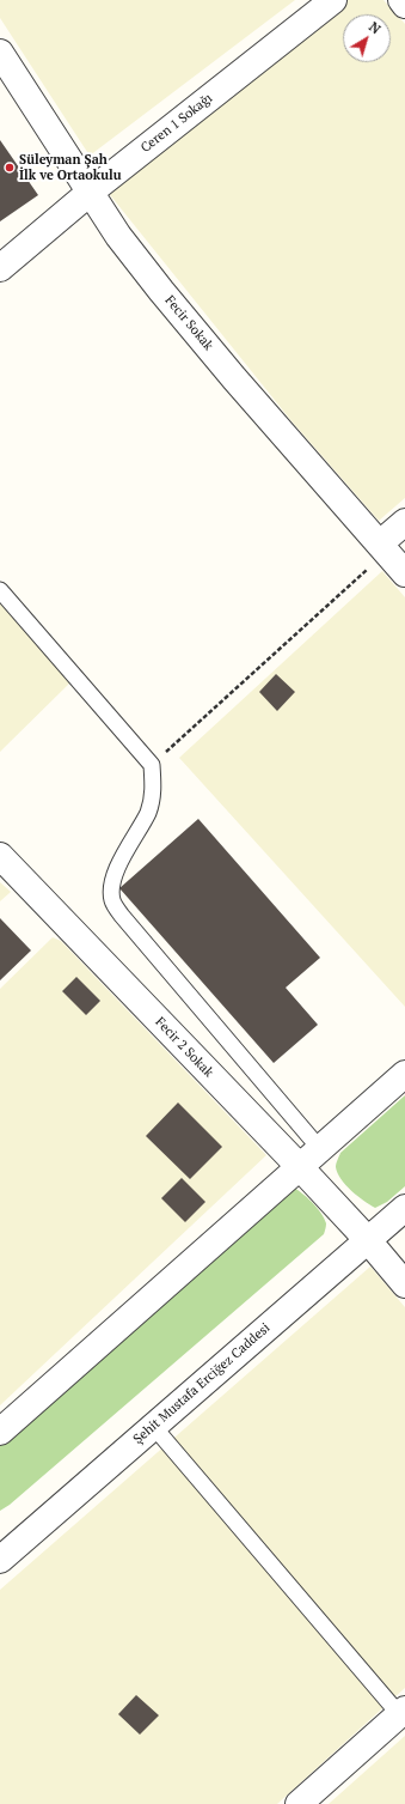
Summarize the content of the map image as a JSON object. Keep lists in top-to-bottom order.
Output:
{
  "streets": {
    "street": [
      "Ceren 1 Sokağı",
      "Fecir Sokak",
      "Fecir 2 Sokak",
      "Şehit Mustafa Erciğez Caddesi"
    ]
  },
  "crossings": [
    ["Ceren 1 Sokağı", "Fecir Sokak"],
    ["Fecir 2 Sokak", "Şehit Mustafa Erciğez Caddesi"]
  ],
  "places": ["Süleyman Şah İlk ve Ortaokulu"],
  "north": "top right"
}
